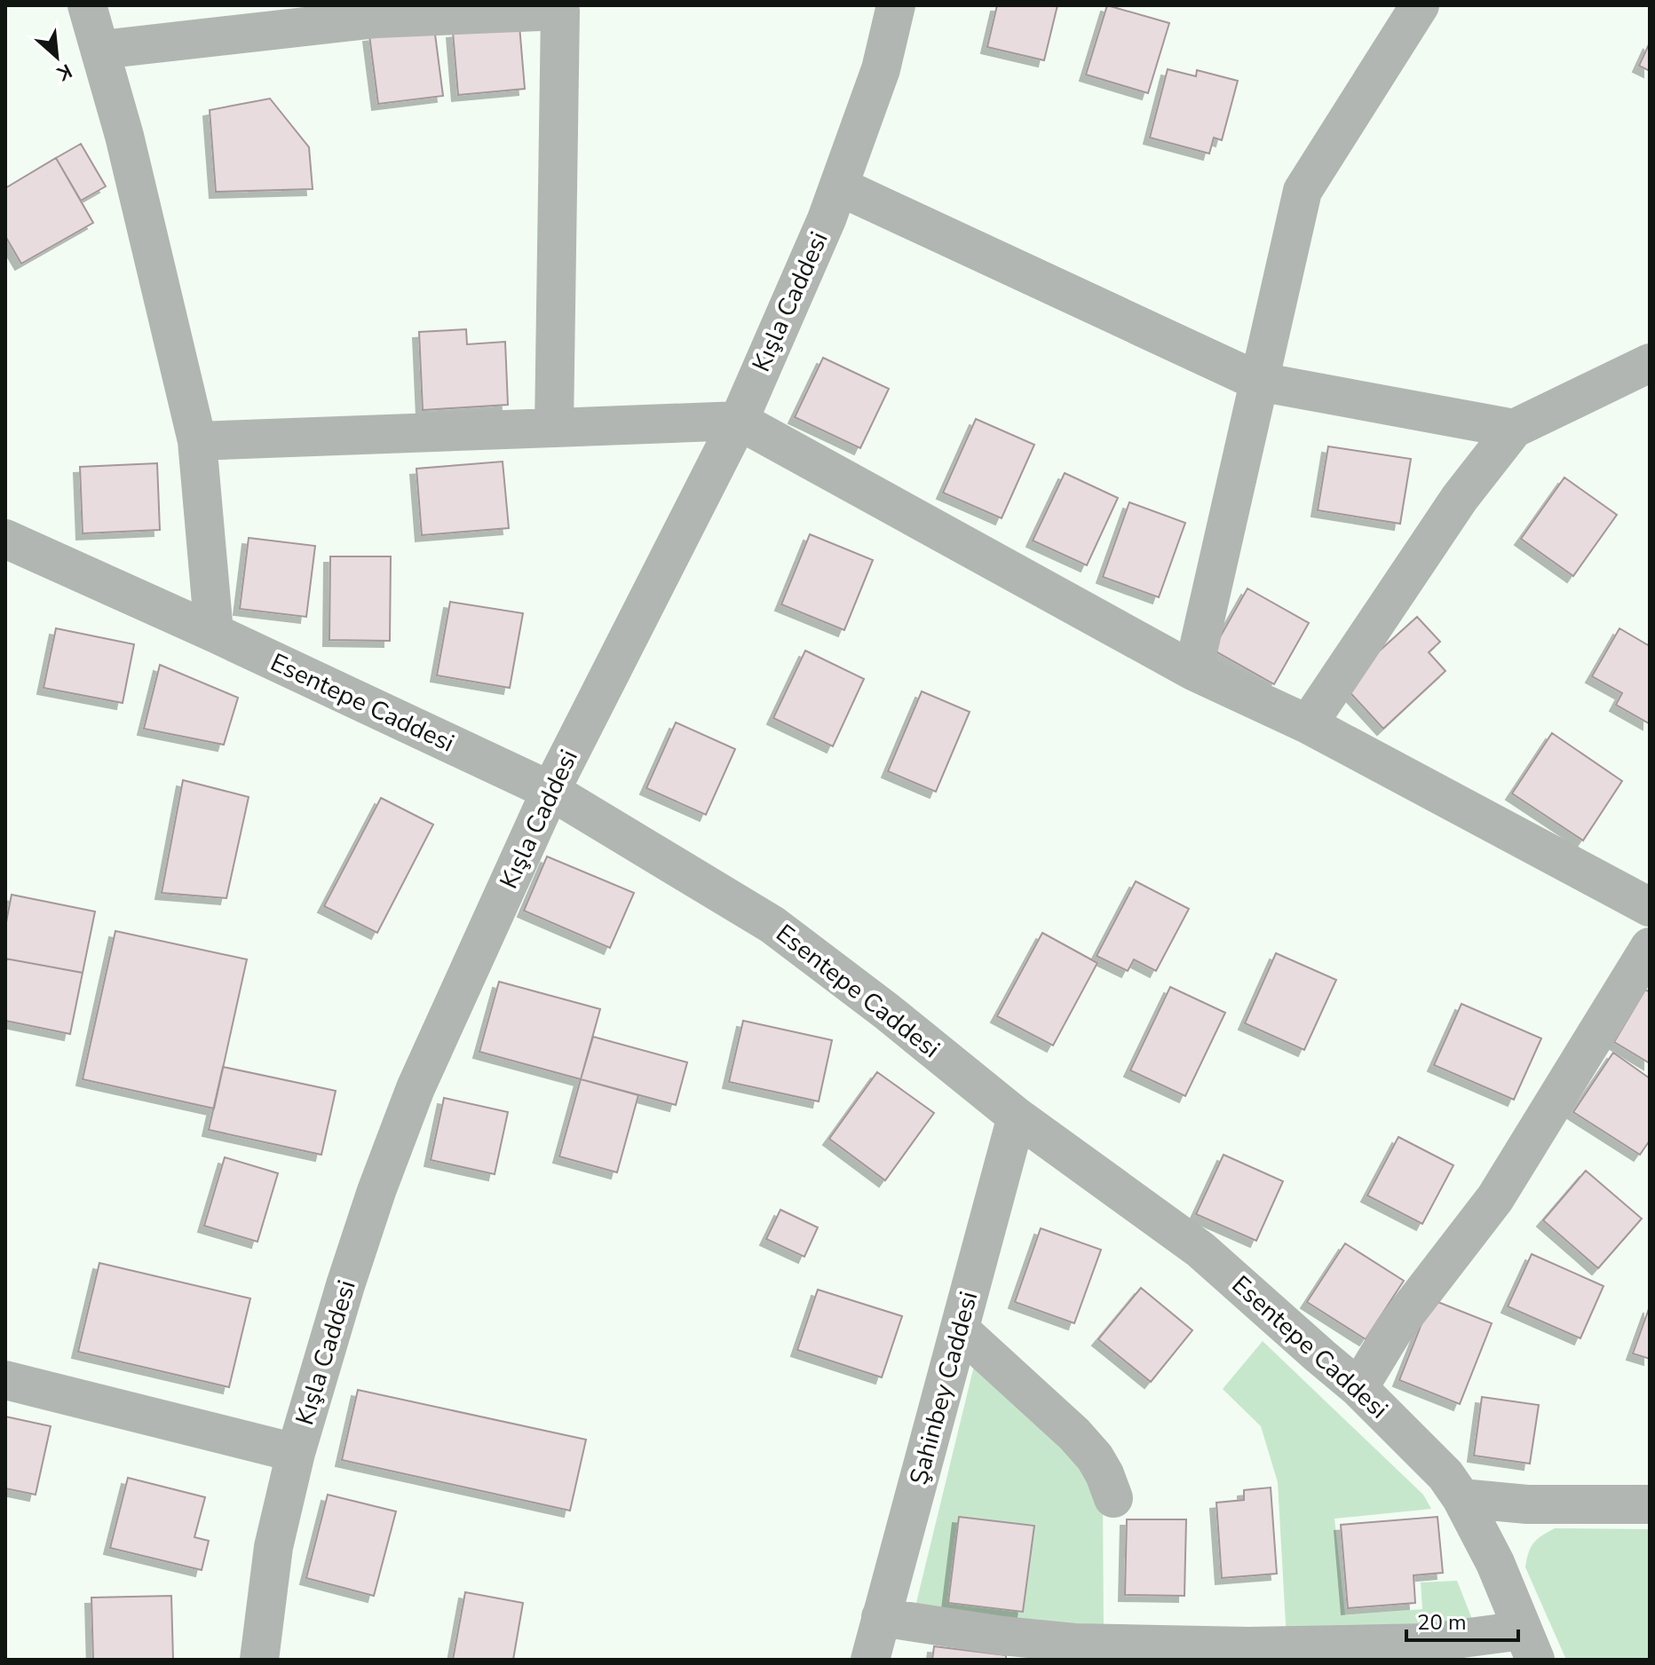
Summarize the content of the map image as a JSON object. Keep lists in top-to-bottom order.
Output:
{
  "streets": {
    "street": ["Kışla Caddesi", "Esentepe Caddesi", "Şahinbey Caddesi"]
  },
  "crossings": [
    ["Kışla Caddesi", "Esentepe Caddesi"],
    ["Esentepe Caddesi", "Şahinbey Caddesi"]
  ],
  "scale_bar": "20 m",
  "north": "bottom right"
}
